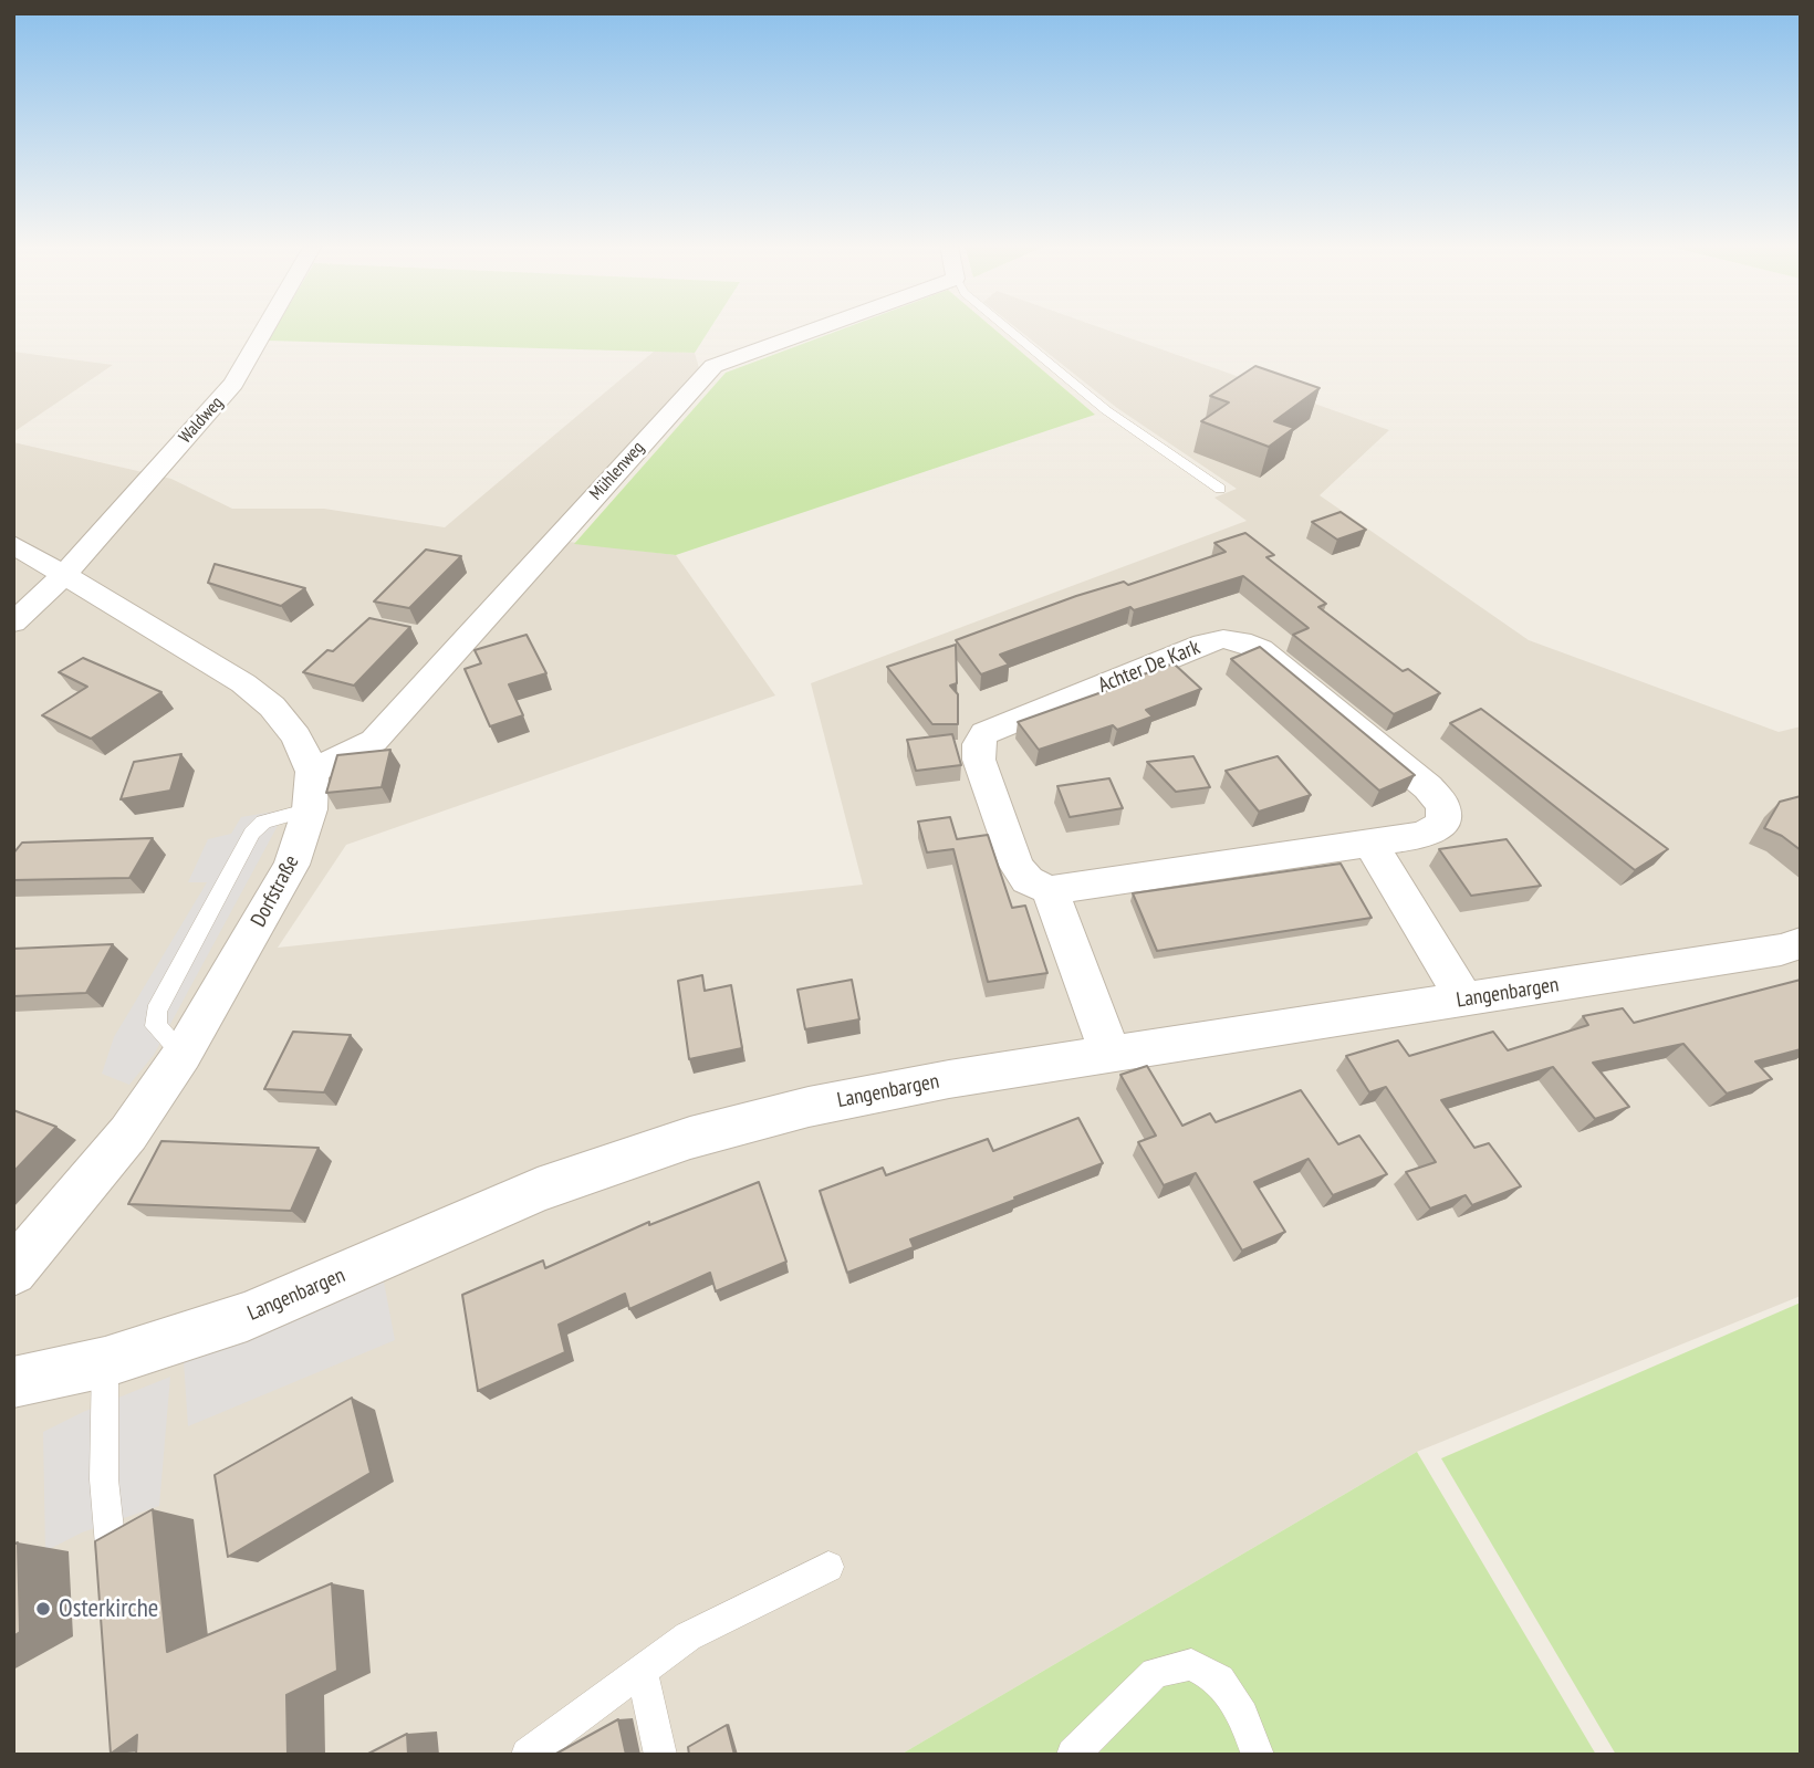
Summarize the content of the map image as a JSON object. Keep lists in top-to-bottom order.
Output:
{
  "streets": {
    "street": [
      "Waldweg",
      "Mühlenweg",
      "Achter De Kark",
      "Dorfstraße",
      "Langenbargen"
    ]
  },
  "crossings": [
    ["Mühlenweg", "Dorfstraße"]
  ],
  "places": ["Osterkirche"]
}
